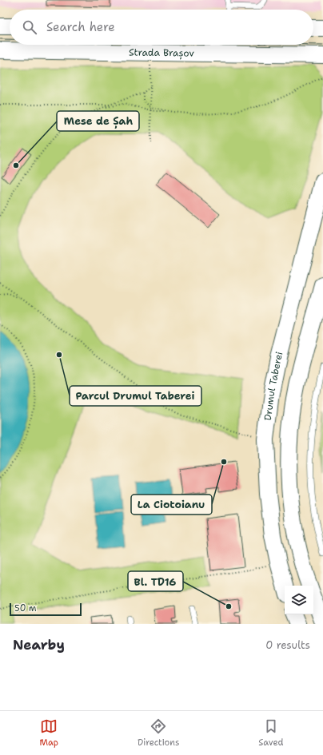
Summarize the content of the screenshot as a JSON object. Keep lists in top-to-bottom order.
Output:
{
  "streets": {
    "main road": ["Strada Brașov", "Drumul Taberei"]
  },
  "places": [
    "Mese de Șah",
    "Parcul Drumul Taberei",
    "La Ciotoianu",
    "Bl. TD16"
  ],
  "scale_bar": "50 m",
  "page": {
    "search": "Search here",
    "scale": "50 m",
    "heading": ["Nearby", "0 results"],
    "nav": ["Map", "Directions", "Saved"]
  }
}
